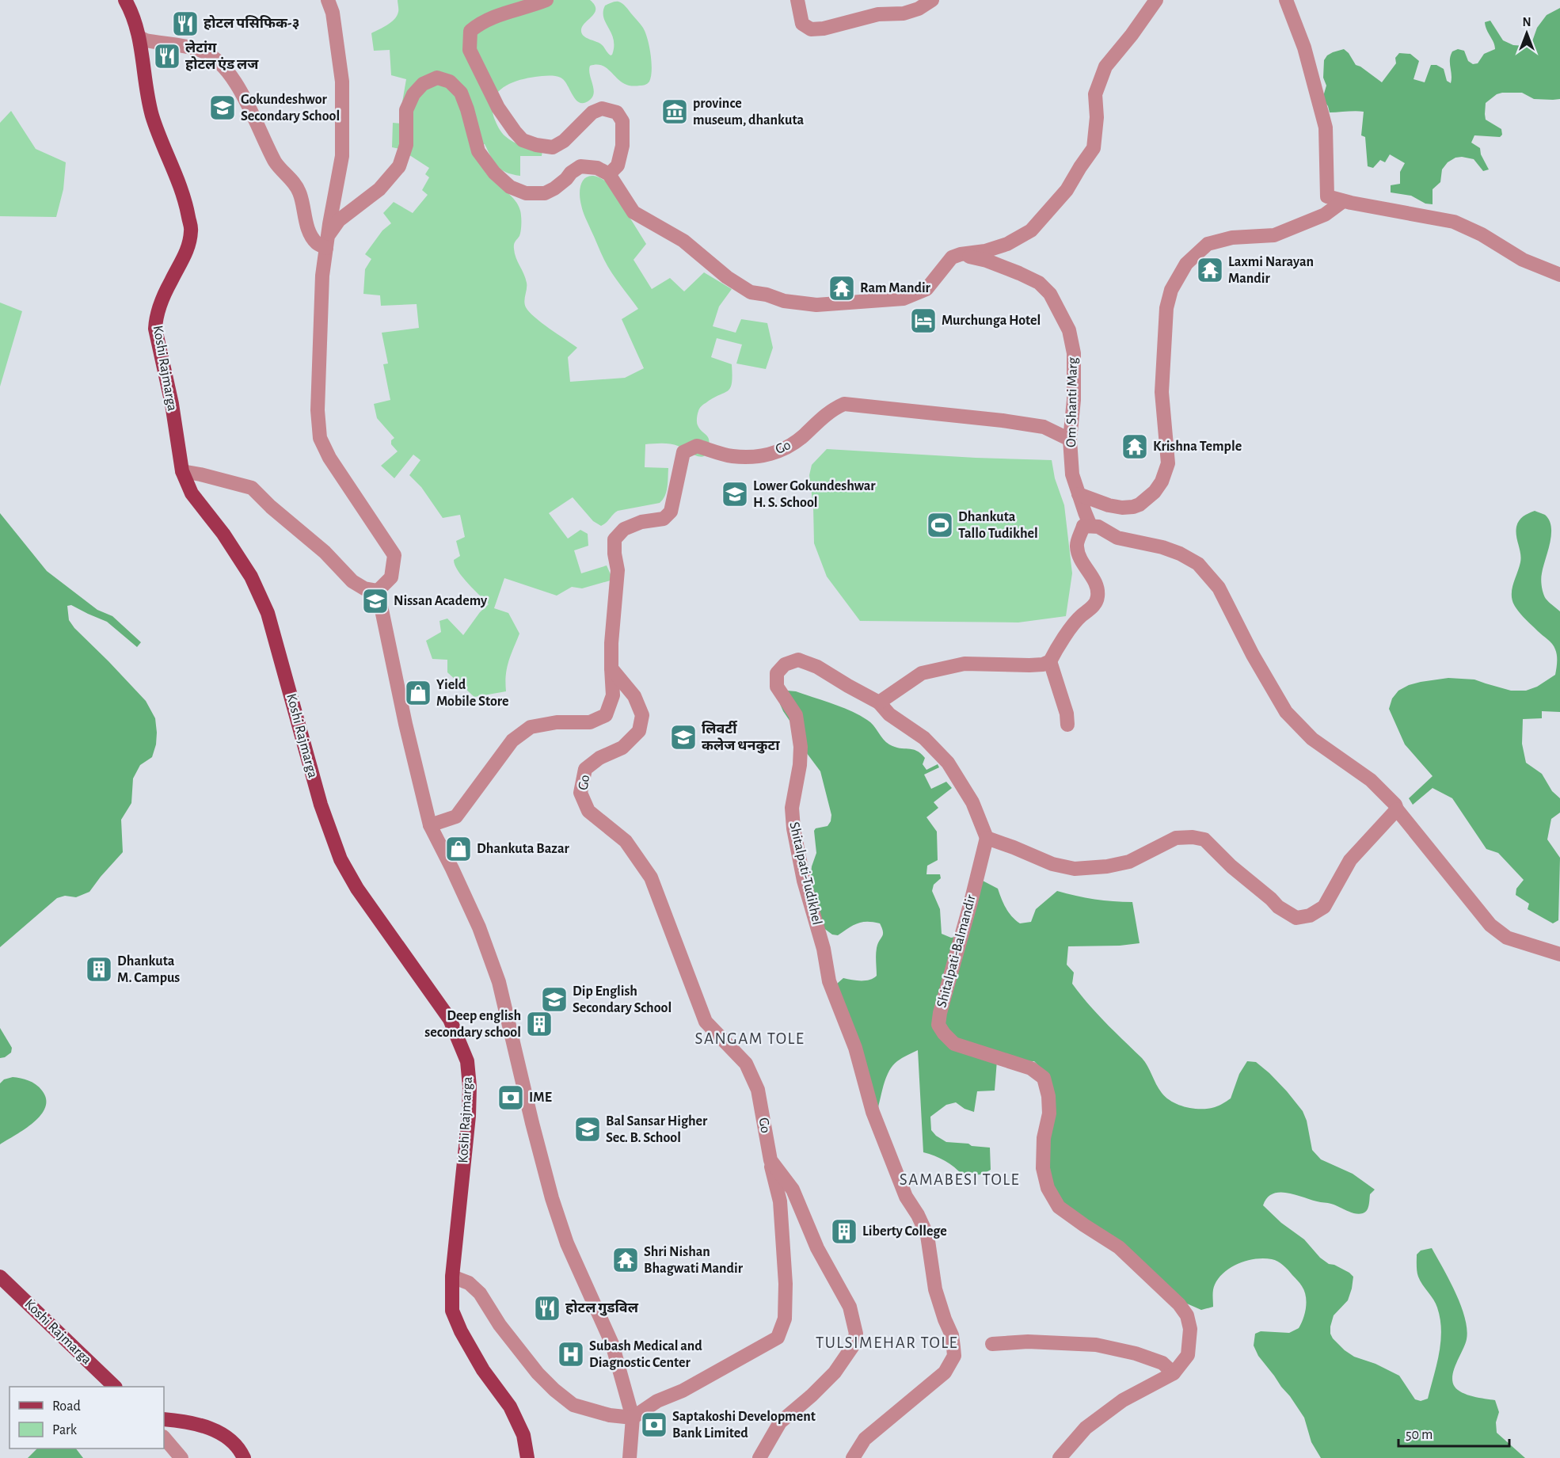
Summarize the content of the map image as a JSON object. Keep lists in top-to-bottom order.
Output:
{
  "streets": {
    "main road": ["Koshi Rajmarga"],
    "street": [
      "Om Shanti Marg",
      "Go",
      "Shitalpati-Tudikhel",
      "Shitalpati-Balmandir"
    ]
  },
  "crossings": [
    ["Om Shanti Marg", "Go"]
  ],
  "districts": ["SANGAM TOLE", "SAMABESI TOLE", "TULSIMEHAR TOLE"],
  "places": {
    "restaurant": ["होटल पसिफिक-३", "लेटांग होटल एंड लज", "होटल गुडविल"],
    "school or university": [
      "Gokundeshwor Secondary School",
      "Lower Gokundeshwar H. S. School",
      "Nissan Academy",
      "लिवर्टी कलेज धनकुटा",
      "Dip English Secondary School",
      "Bal Sansar Higher Sec. B. School"
    ],
    "museum": ["province museum, dhankuta"],
    "temple": [
      "Laxmi Narayan Mandir",
      "Ram Mandir",
      "Krishna Temple",
      "Shri Nishan Bhagwati Mandir"
    ],
    "hotel": ["Murchunga Hotel"],
    "sports": ["Dhankuta Tallo Tudikhel"],
    "shop": ["Yield Mobile Store", "Dhankuta Bazar"],
    "building": ["Dhankuta M. Campus", "Deep english secondary school", "Liberty College"],
    "bank": ["IME", "Saptakoshi Development Bank Limited"],
    "hospital": ["Subash Medical and Diagnostic Center"]
  },
  "legend": ["Road", "Park"],
  "scale_bar": "50 m",
  "north": "top"
}
